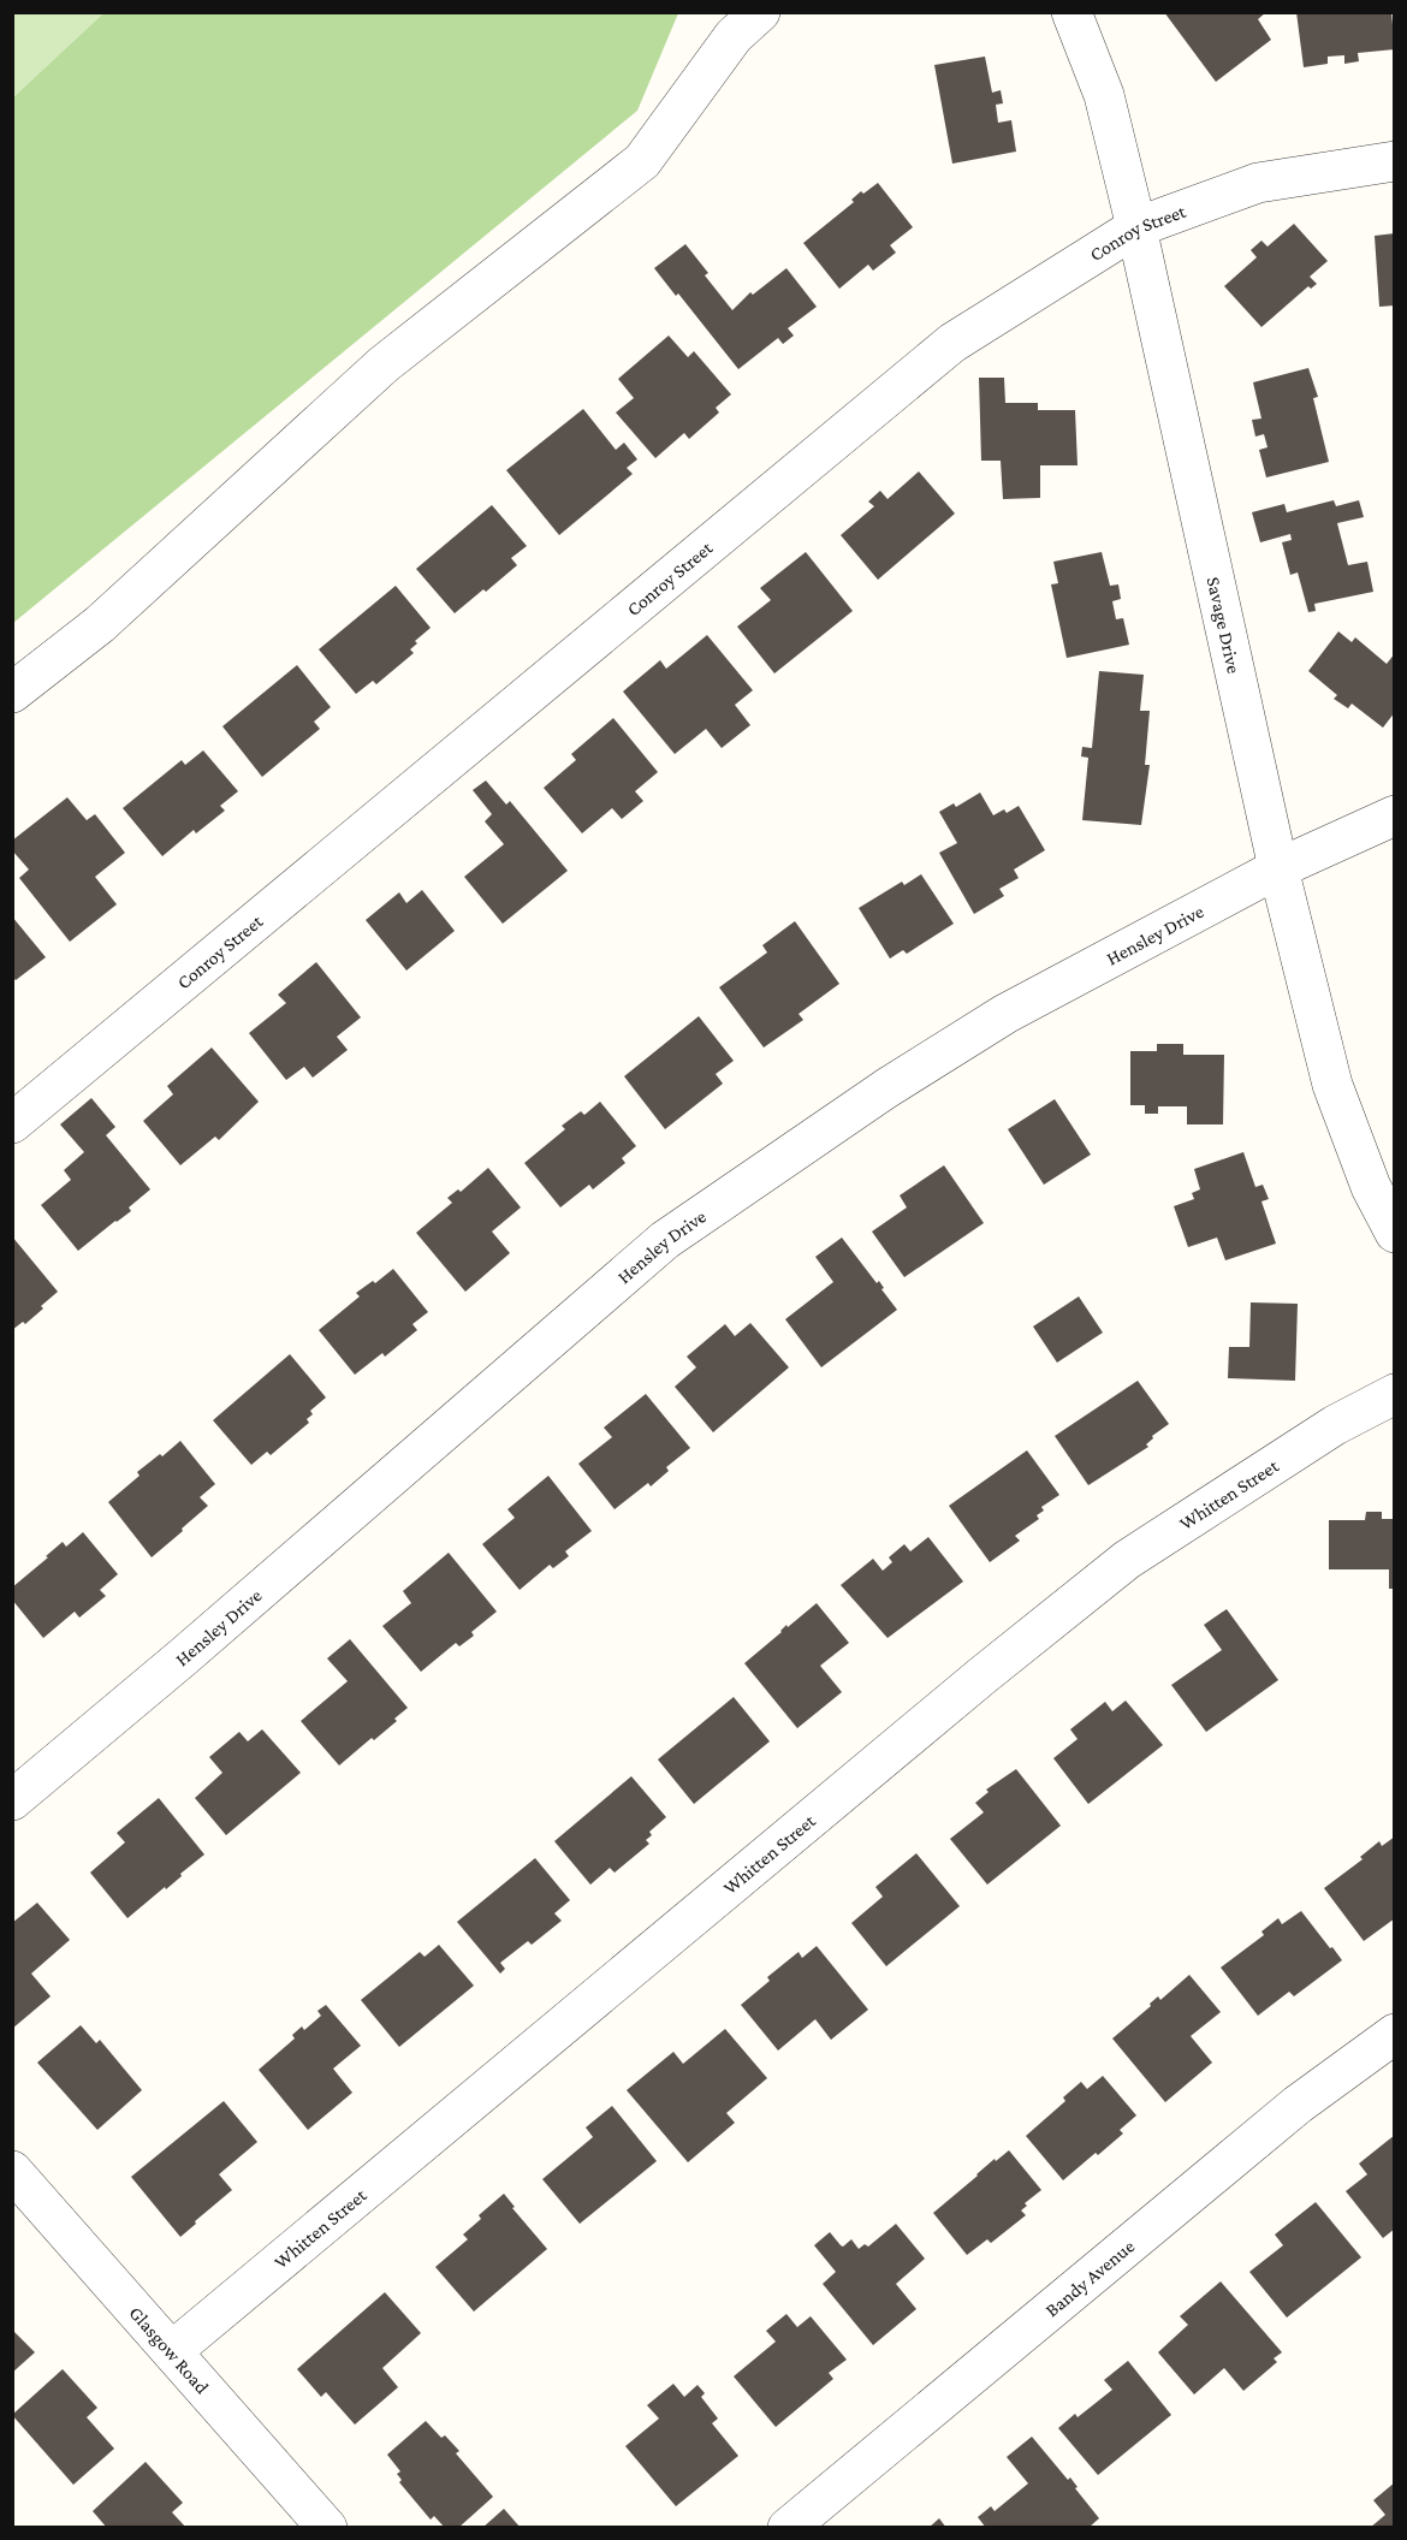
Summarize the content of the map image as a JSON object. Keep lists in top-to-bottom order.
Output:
{
  "streets": {
    "street": [
      "Conroy Street",
      "Savage Drive",
      "Hensley Drive",
      "Whitten Street",
      "Bandy Avenue",
      "Glasgow Road"
    ]
  },
  "crossings": [
    ["Conroy Street", "Savage Drive"],
    ["Savage Drive", "Hensley Drive"],
    ["Whitten Street", "Glasgow Road"]
  ]
}
